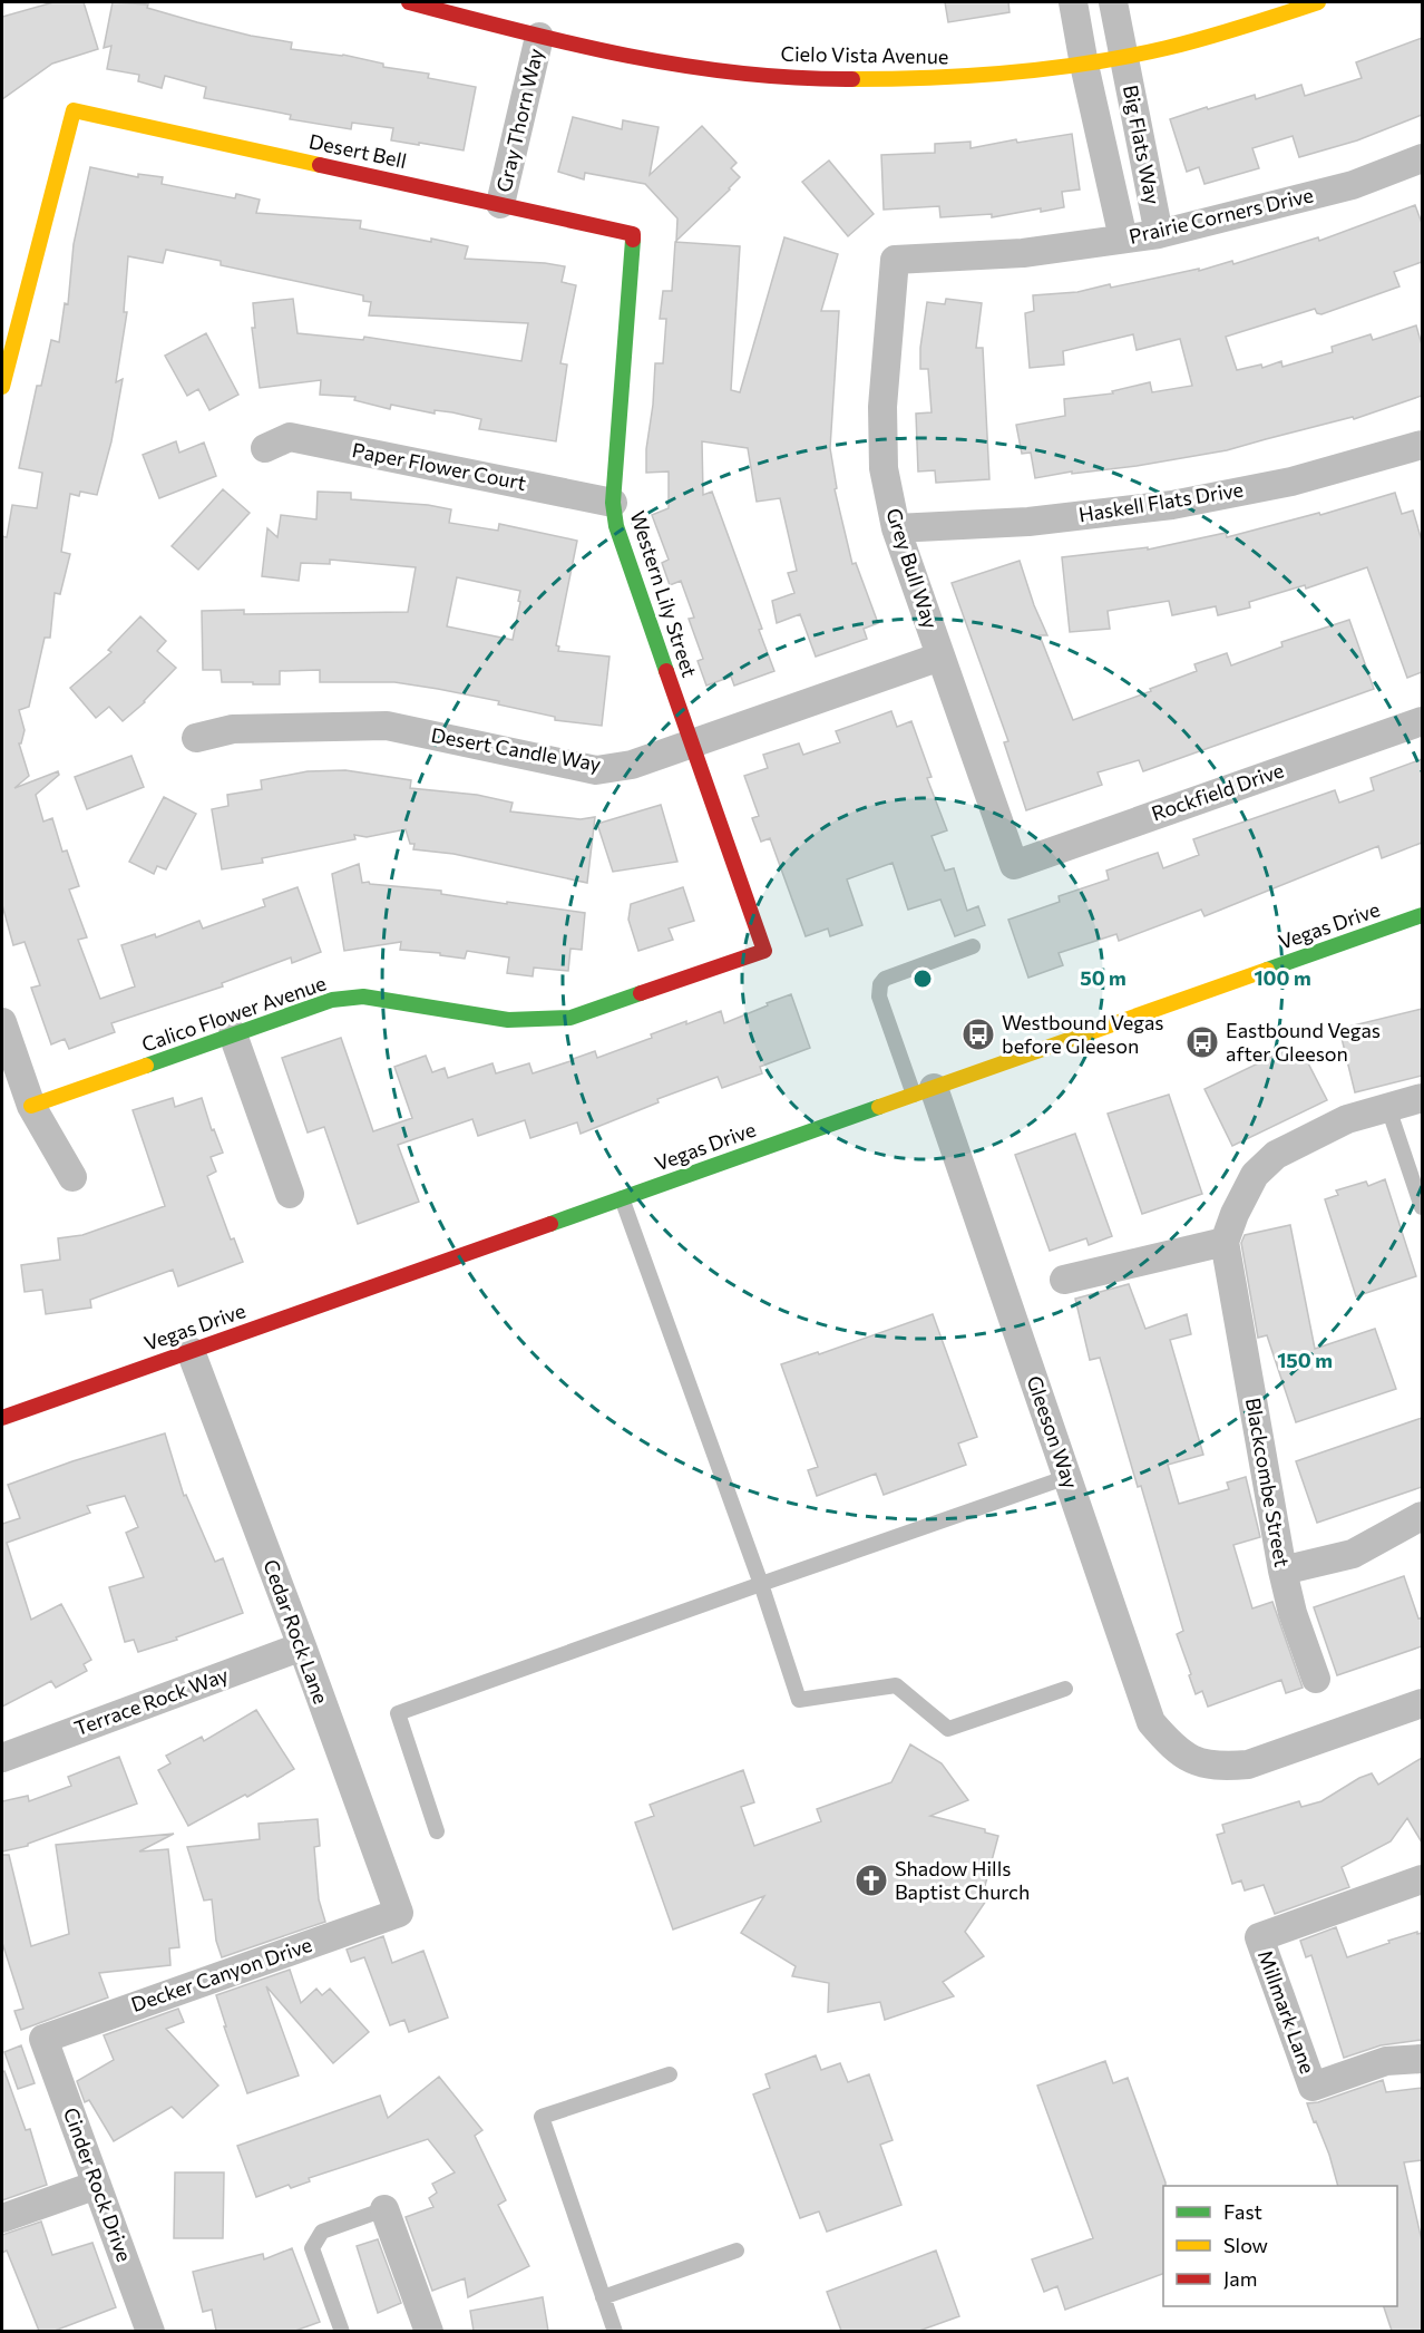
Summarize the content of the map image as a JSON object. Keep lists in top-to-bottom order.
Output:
{
  "streets": {
    "street": [
      "Cielo Vista Avenue",
      "Gray Thorn Way",
      "Big Flats Way",
      "Desert Bell",
      "Prairie Corners Drive",
      "Paper Flower Court",
      "Haskell Flats Drive",
      "Grey Bull Way",
      "Western Lily Street",
      "Desert Candle Way",
      "Rockfield Drive",
      "Vegas Drive",
      "Calico Flower Avenue",
      "Gleeson Way",
      "Blackcombe Street",
      "Cedar Rock Lane",
      "Terrace Rock Way",
      "Decker Canyon Drive",
      "Millmark Lane",
      "Cinder Rock Drive"
    ]
  },
  "crossings": [
    ["Cielo Vista Avenue", "Gray Thorn Way"],
    ["Cielo Vista Avenue", "Big Flats Way"],
    ["Gray Thorn Way", "Desert Bell"],
    ["Big Flats Way", "Prairie Corners Drive"],
    ["Desert Bell", "Western Lily Street"],
    ["Prairie Corners Drive", "Grey Bull Way"],
    ["Paper Flower Court", "Western Lily Street"],
    ["Haskell Flats Drive", "Grey Bull Way"],
    ["Grey Bull Way", "Desert Candle Way"],
    ["Grey Bull Way", "Rockfield Drive"],
    ["Western Lily Street", "Desert Candle Way"],
    ["Western Lily Street", "Calico Flower Avenue"],
    ["Vegas Drive", "Gleeson Way"],
    ["Vegas Drive", "Cedar Rock Lane"],
    ["Cedar Rock Lane", "Terrace Rock Way"],
    ["Cedar Rock Lane", "Decker Canyon Drive"],
    ["Decker Canyon Drive", "Cinder Rock Drive"]
  ],
  "places": {
    "bus stop": ["Westbound Vegas before Gleeson", "Eastbound Vegas after Gleeson"],
    "church": ["Shadow Hills Baptist Church"]
  },
  "legend": ["Fast", "Slow", "Jam"],
  "rings": ["50 m", "100 m", "150 m"]
}
